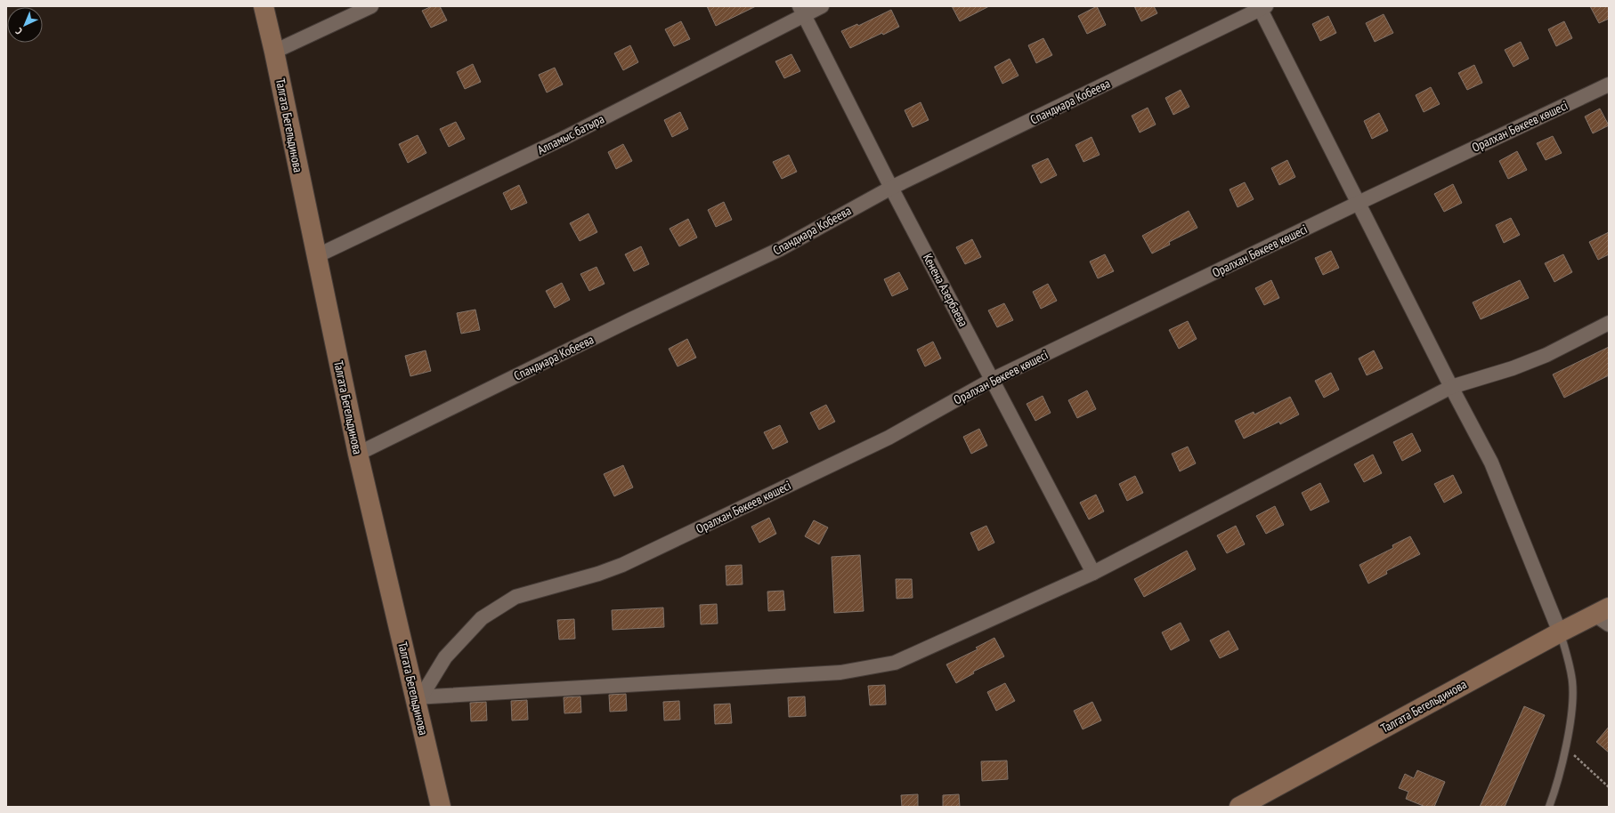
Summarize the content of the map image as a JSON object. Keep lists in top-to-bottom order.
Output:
{
  "streets": {
    "street": [
      "Спандиара Кобеева",
      "Талгата Бегельдинова",
      "Оралхан Бөкеев көшесі",
      "Алпамыс батыра",
      "Кенена Азербаева"
    ]
  },
  "crossings": [
    ["Спандиара Кобеева", "Талгата Бегельдинова"],
    ["Спандиара Кобеева", "Кенена Азербаева"],
    ["Талгата Бегельдинова", "Оралхан Бөкеев көшесі"],
    ["Талгата Бегельдинова", "Алпамыс батыра"],
    ["Оралхан Бөкеев көшесі", "Кенена Азербаева"],
    ["Алпамыс батыра", "Кенена Азербаева"]
  ],
  "north": "bottom left"
}
